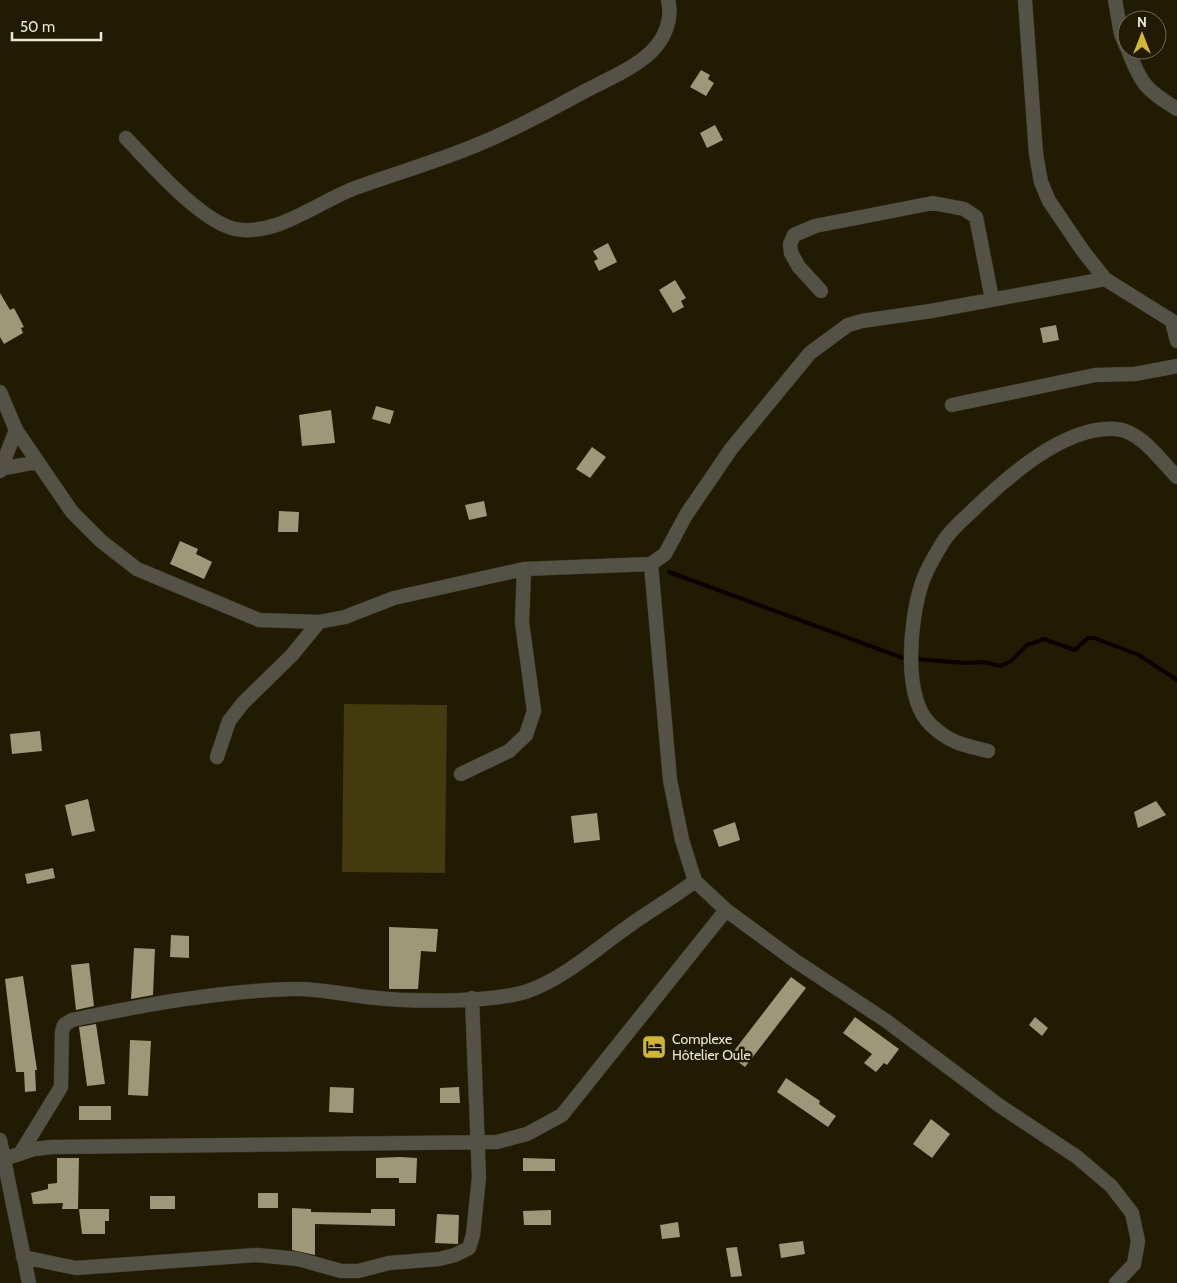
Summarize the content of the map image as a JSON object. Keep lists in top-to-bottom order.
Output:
{
  "places": {
    "hotel": ["Complexe Hôtelier Oule"]
  },
  "scale_bar": "50 m",
  "north": "top"
}
